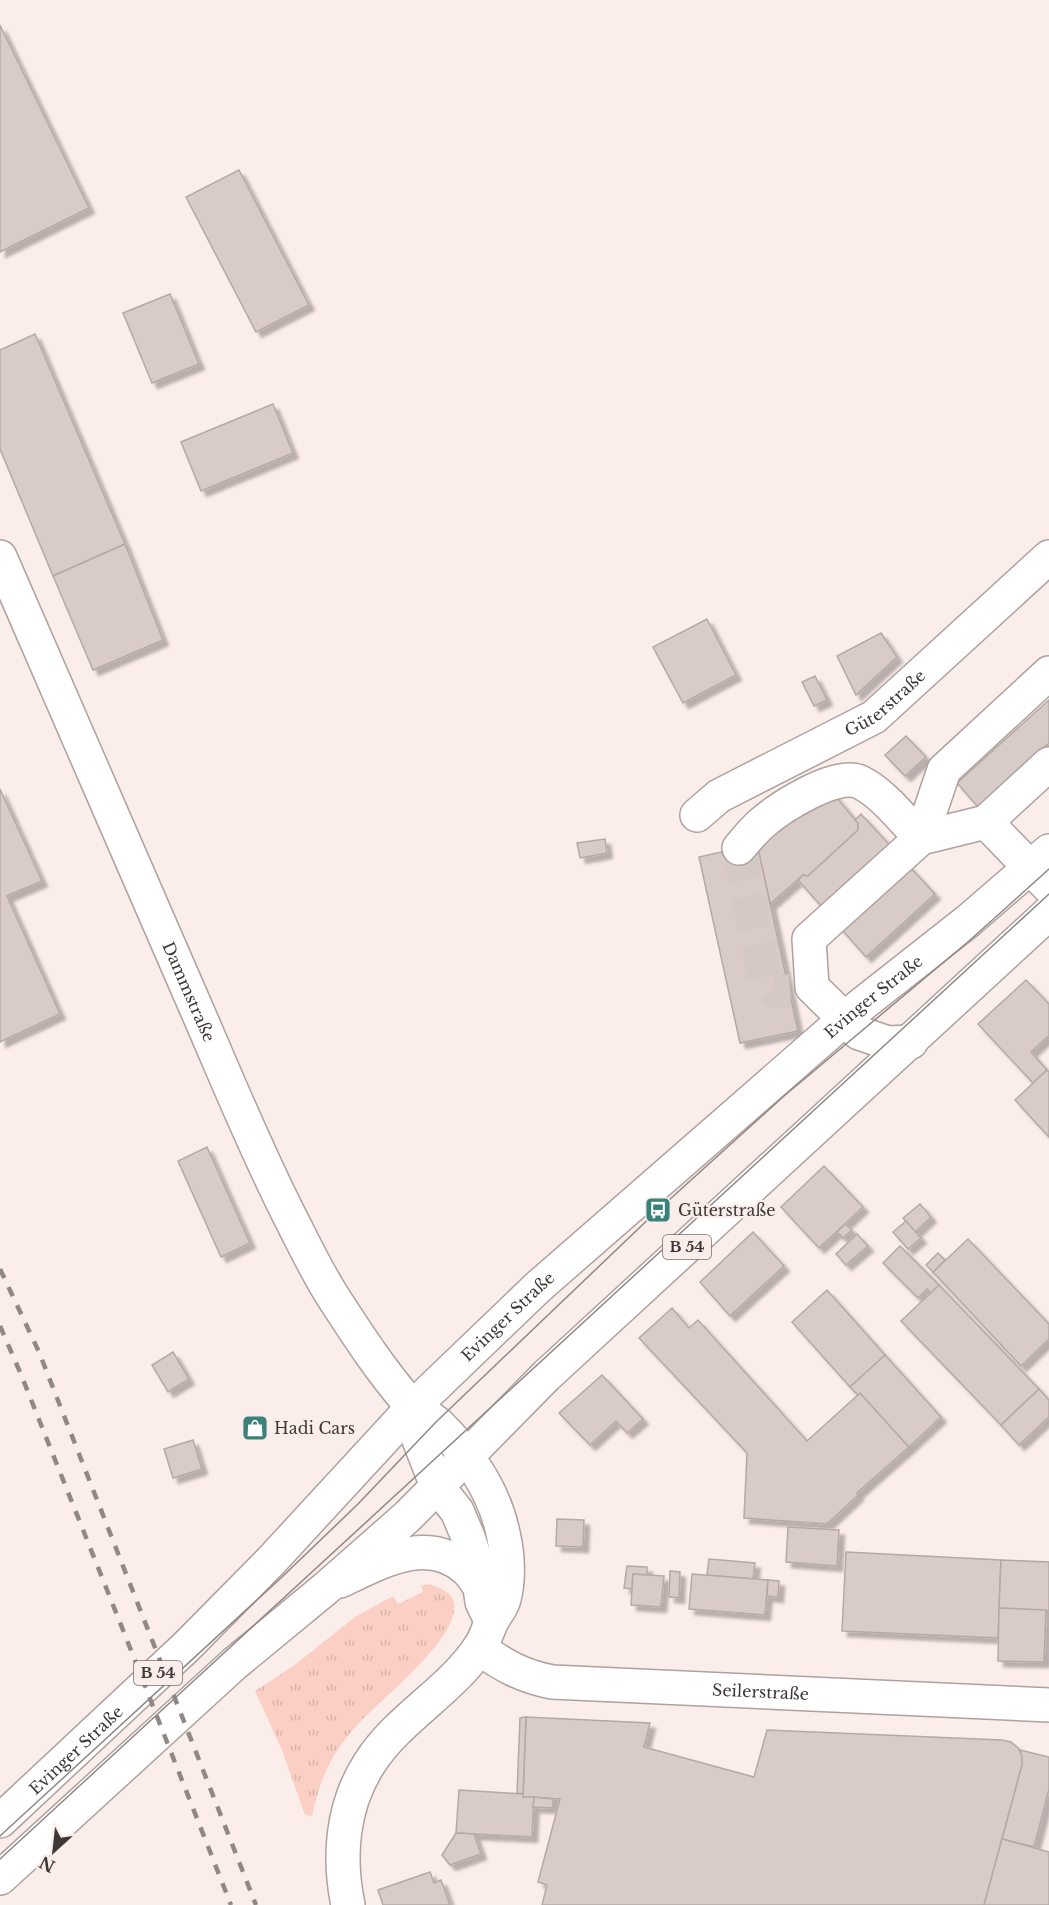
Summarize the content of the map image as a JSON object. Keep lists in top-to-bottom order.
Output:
{
  "streets": {
    "street": [
      "Güterstraße",
      "Dammstraße",
      "Evinger Straße",
      "B 54",
      "Seilerstraße"
    ]
  },
  "crossings": [
    ["Dammstraße", "Evinger Straße"],
    ["Dammstraße", "B 54"],
    ["Dammstraße", "Seilerstraße"]
  ],
  "places": {
    "bus stop": ["Güterstraße"],
    "shop": ["Hadi Cars"]
  },
  "north": "bottom left"
}
